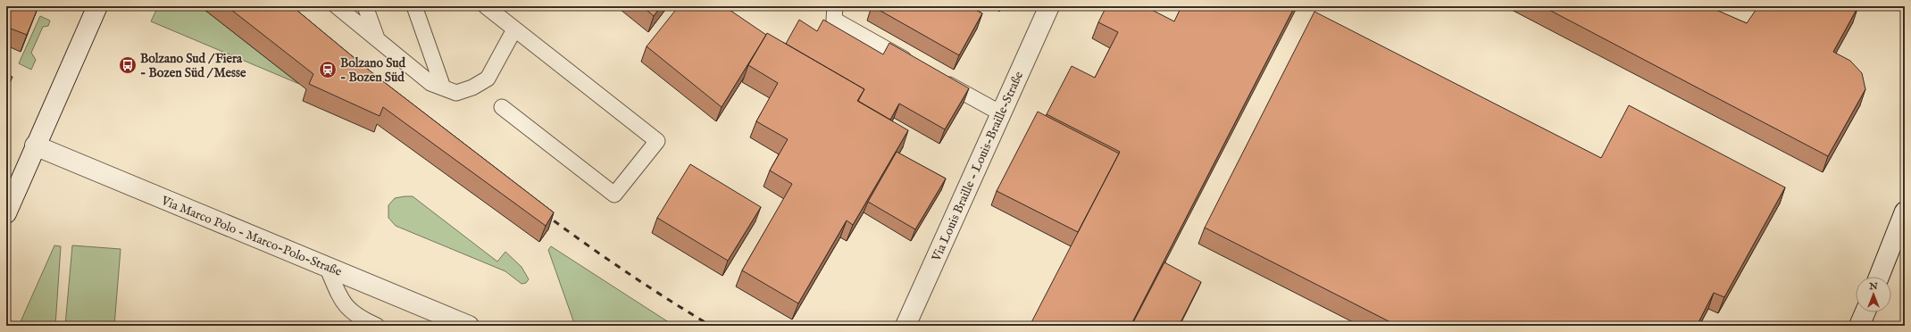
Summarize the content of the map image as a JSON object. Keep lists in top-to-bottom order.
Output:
{
  "streets": {
    "street": ["Via Louis Braille - Louis-Braille-Straße", "Via Marco Polo - Marco-Polo-Straße"]
  },
  "places": {
    "bus stop": ["Bolzano Sud / Fiera - Bozen Süd / Messe"],
    "station": ["Bolzano Sud - Bozen Süd"]
  },
  "north": "top"
}
